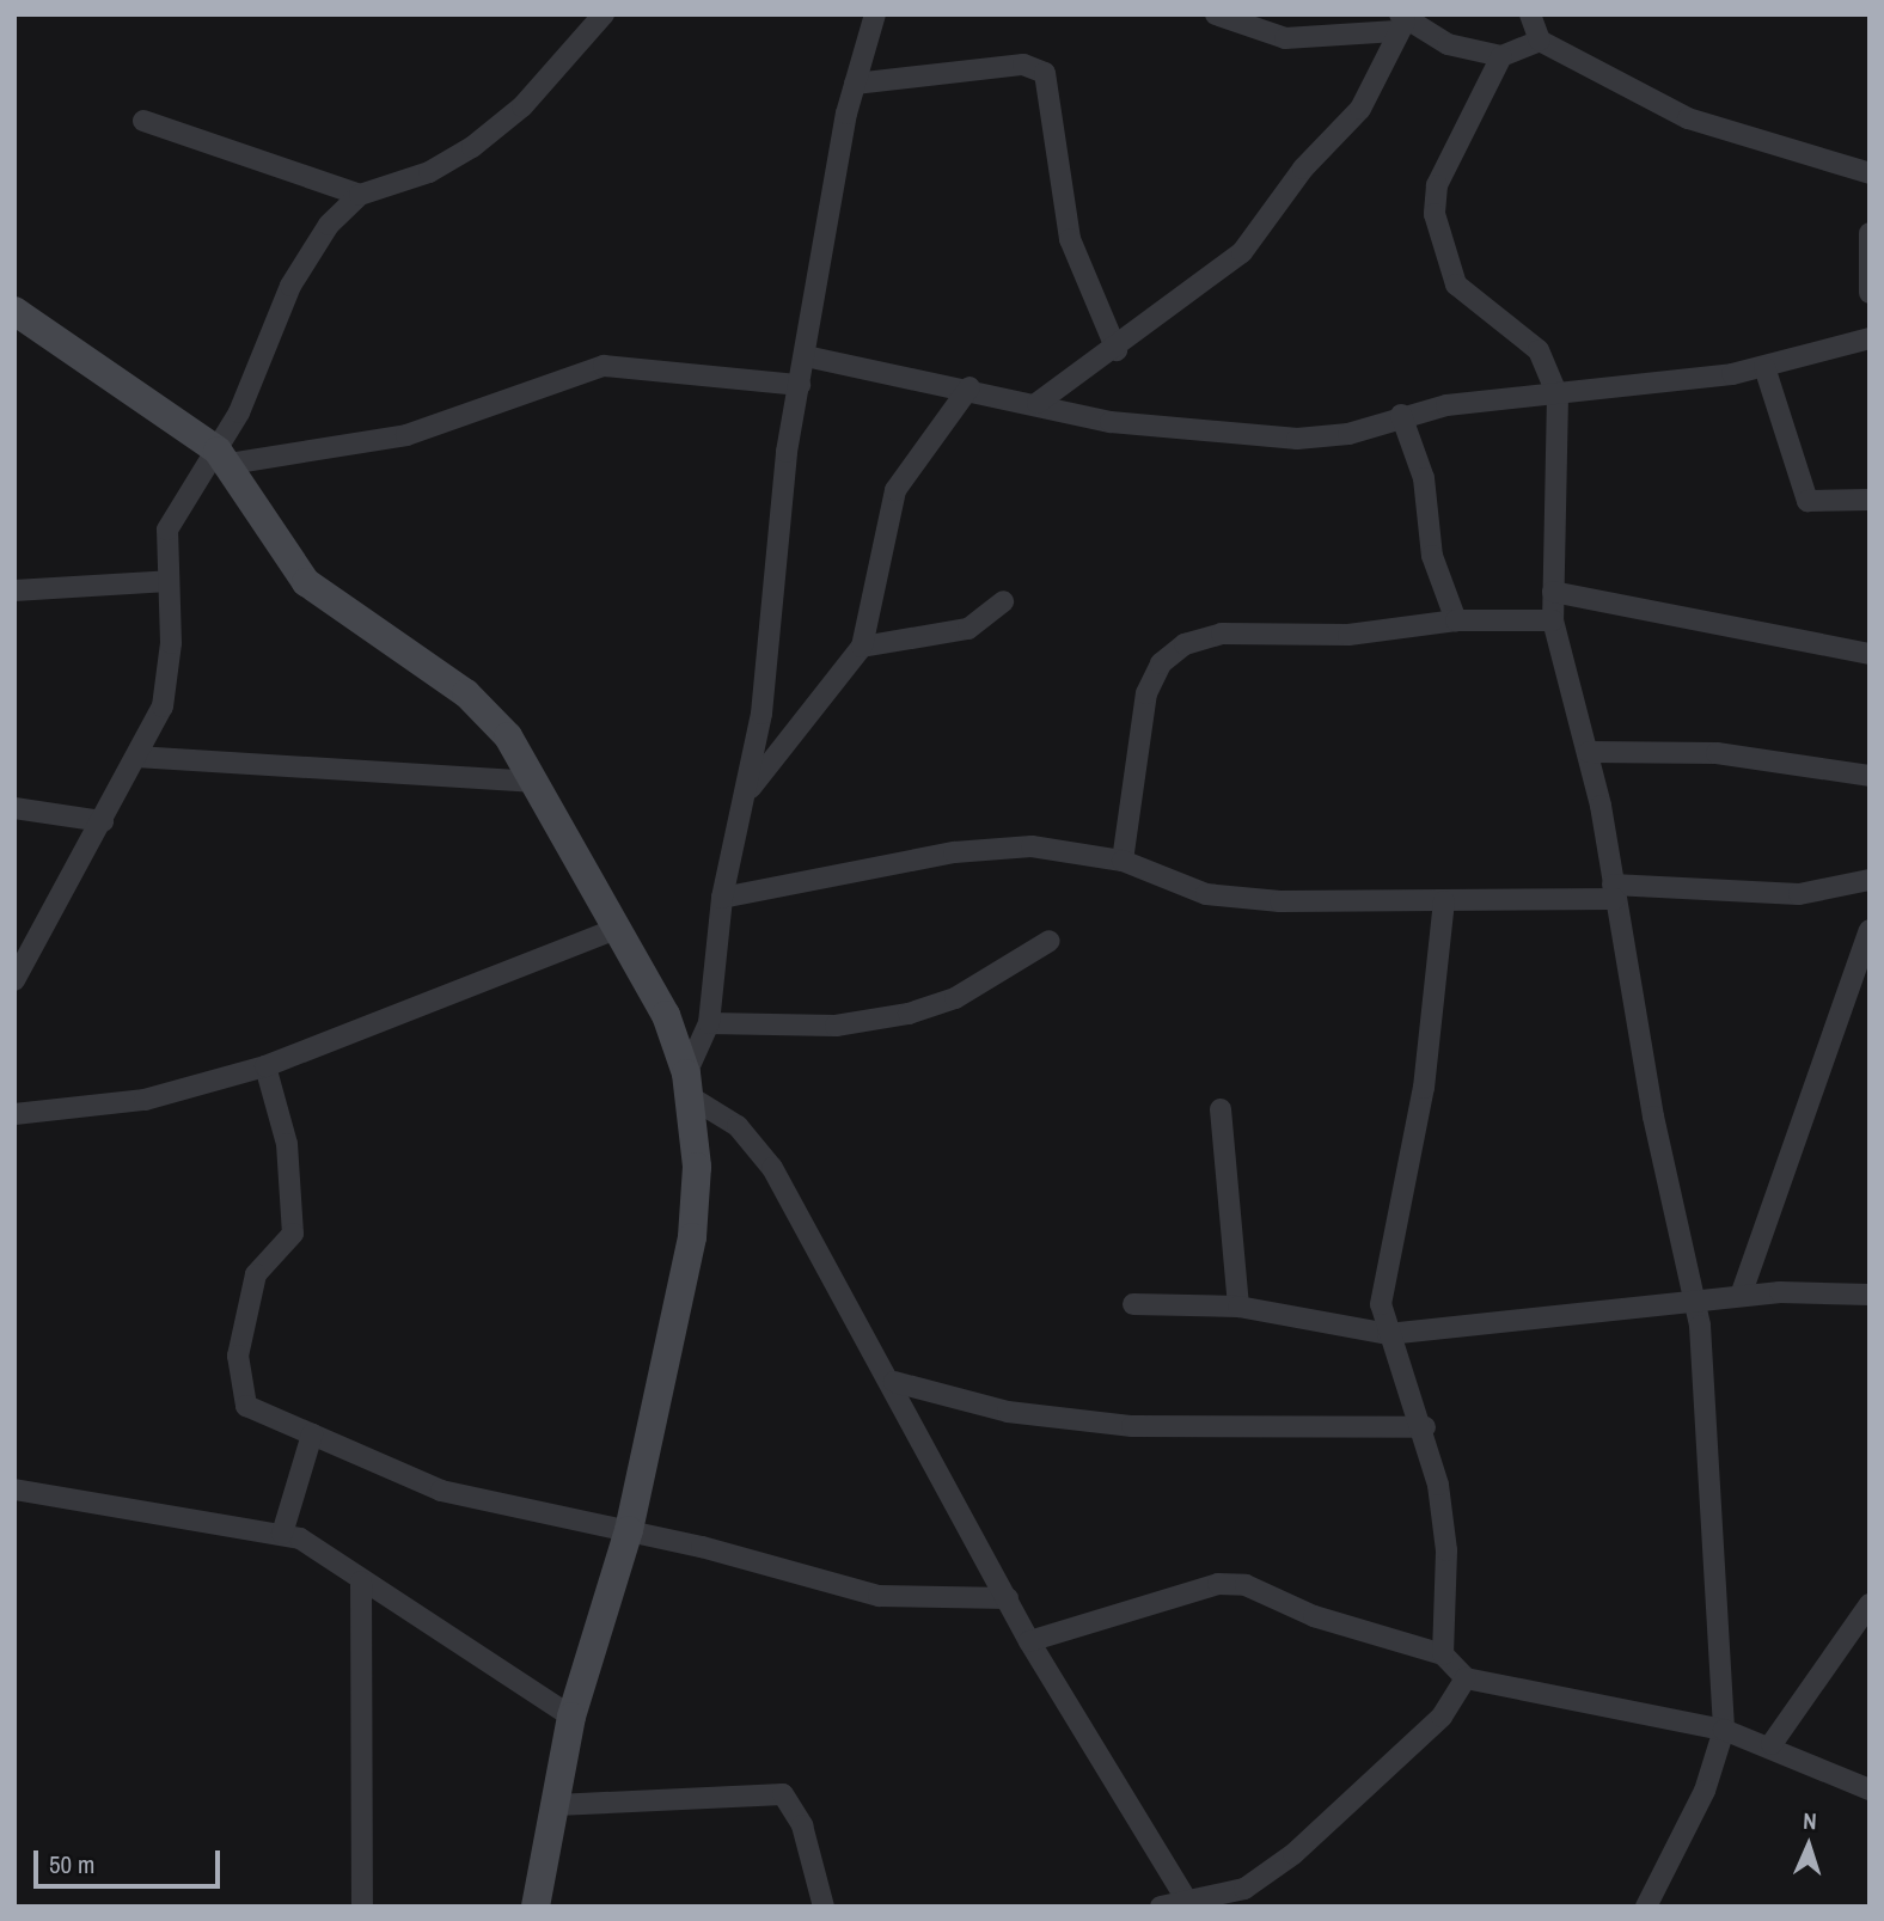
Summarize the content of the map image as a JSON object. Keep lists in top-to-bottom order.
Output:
{
  "scale_bar": "50 m",
  "north": "top"
}
